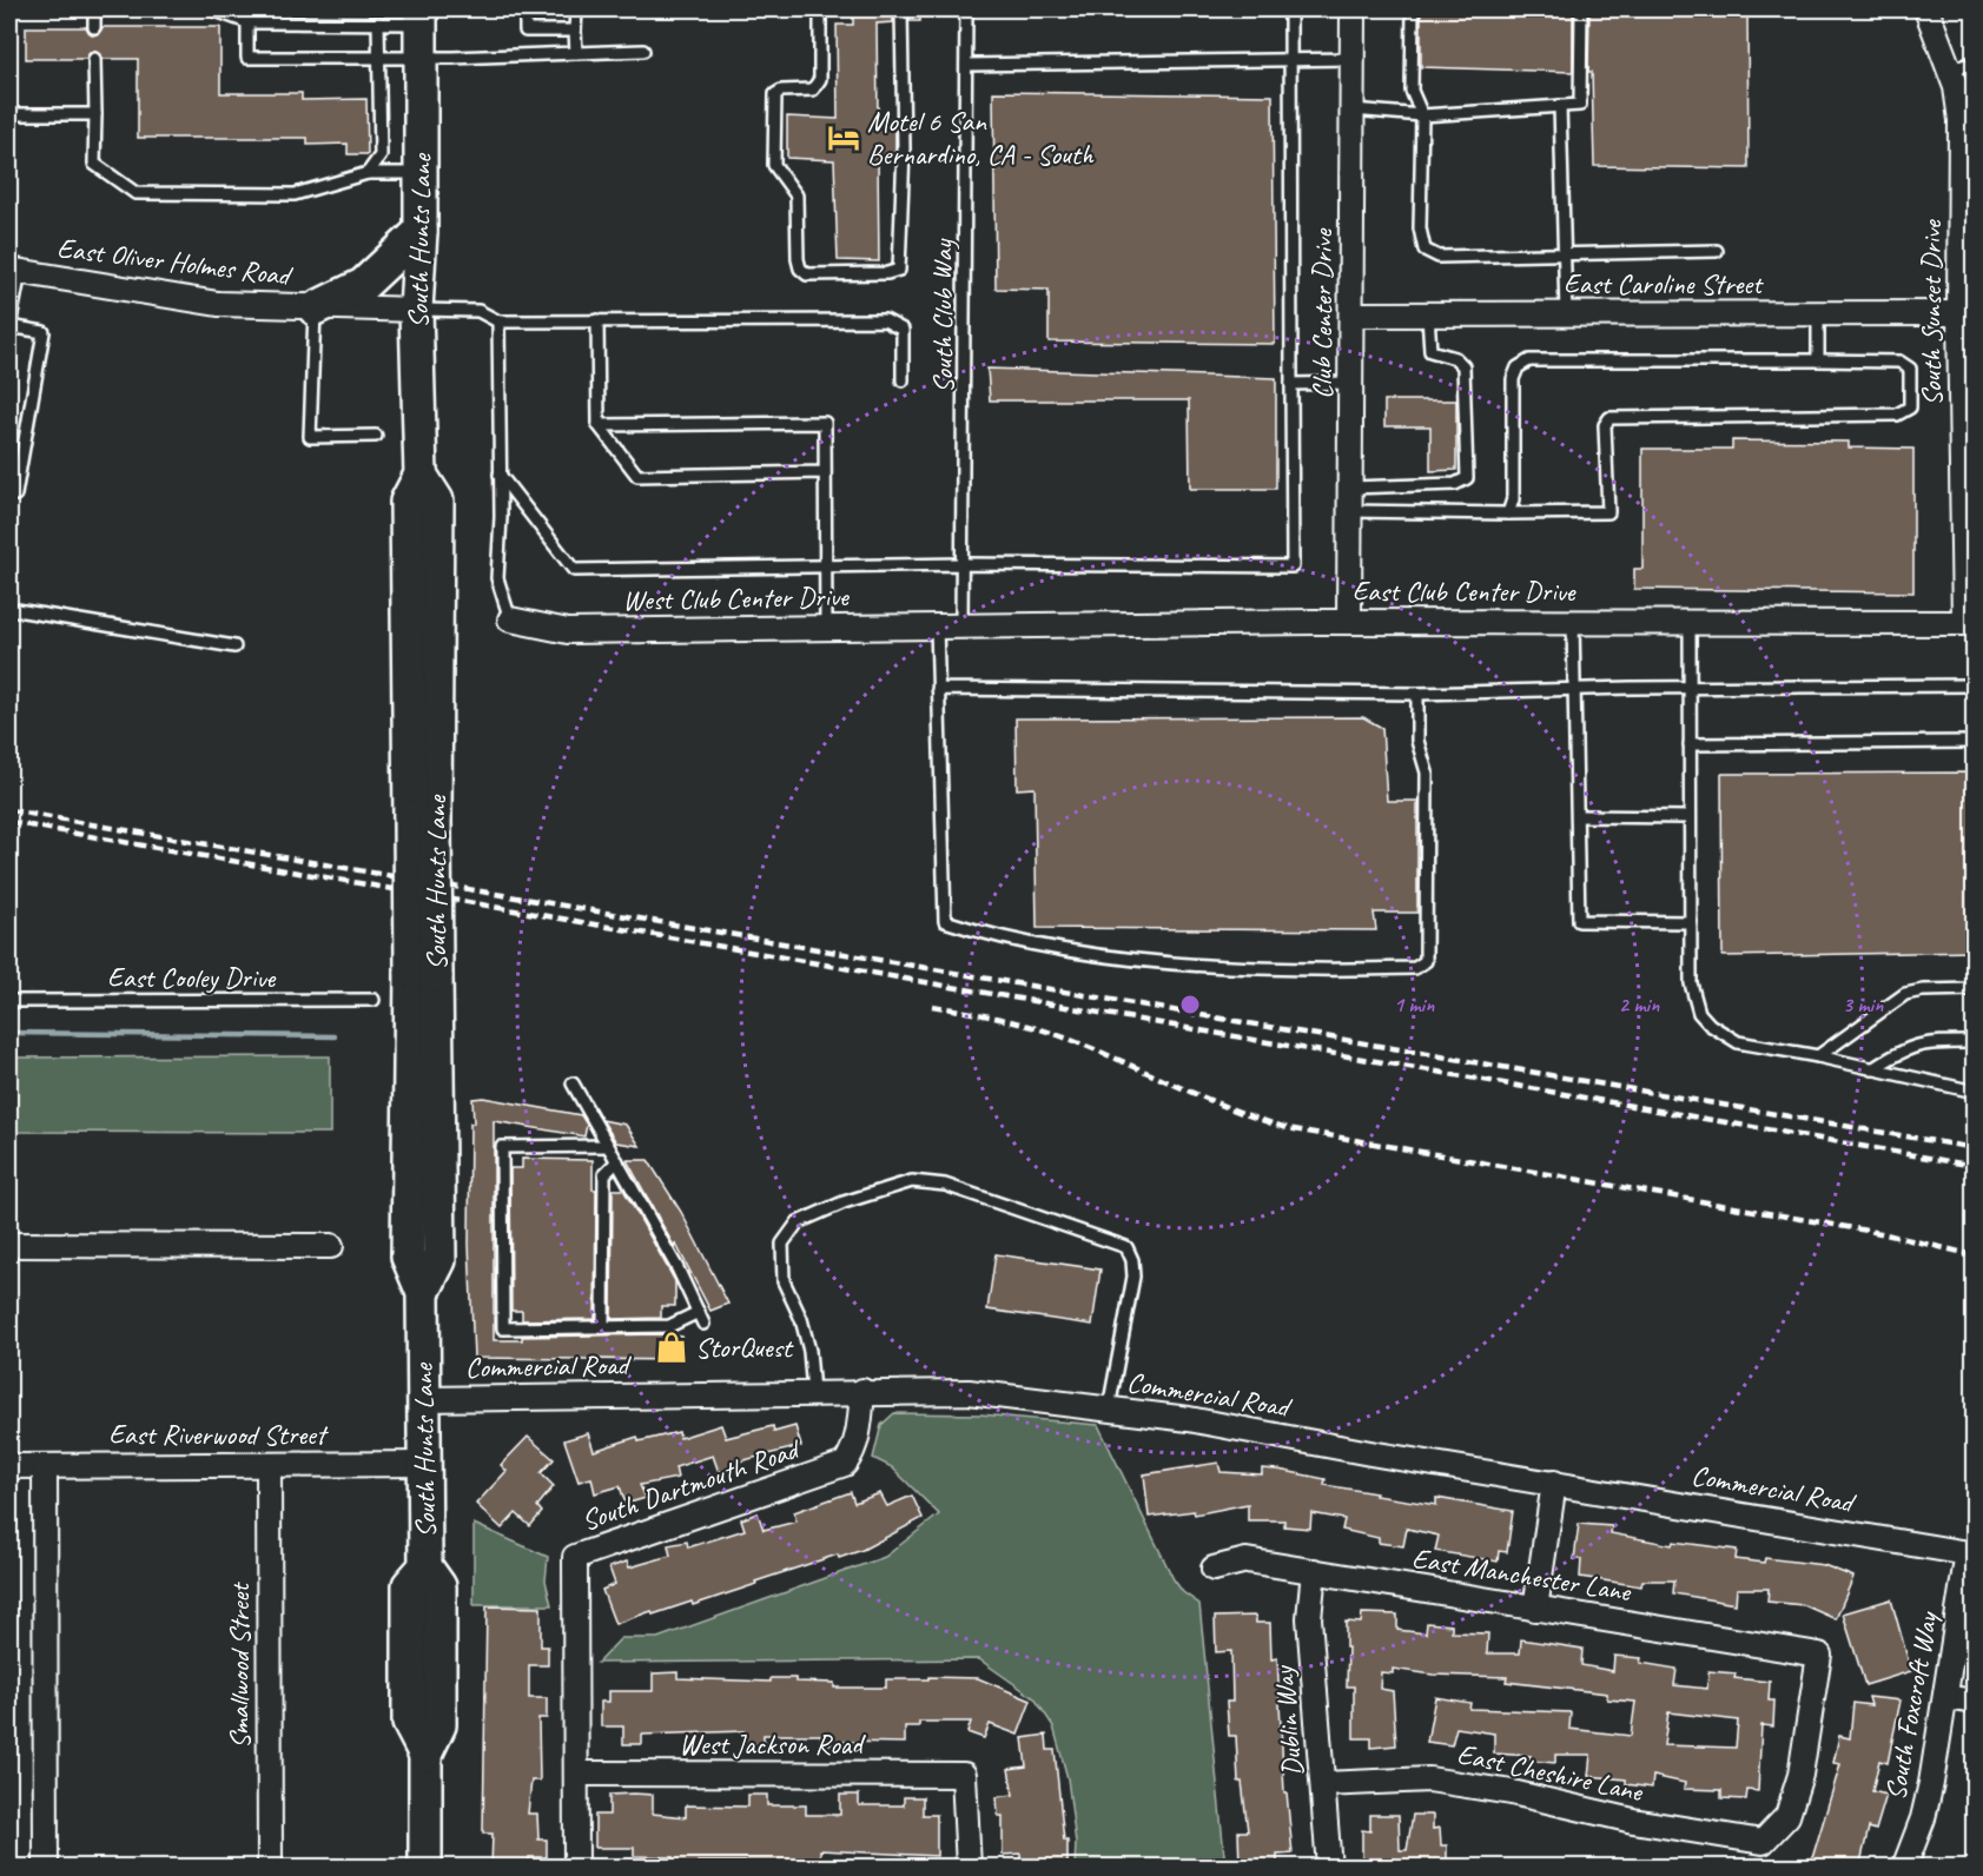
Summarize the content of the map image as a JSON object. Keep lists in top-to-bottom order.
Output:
{
  "streets": {
    "main road": ["South Hunts Lane"],
    "street": [
      "East Oliver Holmes Road",
      "East Caroline Street",
      "South Sunset Drive",
      "Club Center Drive",
      "East Club Center Drive",
      "West Club Center Drive",
      "Commercial Road",
      "East Riverwood Street",
      "South Dartmouth Road",
      "East Manchester Lane",
      "Smallwood Street",
      "South Foxcroft Way",
      "Dublin Way",
      "West Jackson Road",
      "East Cheshire Lane"
    ],
    "lane": ["South Club Way", "East Cooley Drive"]
  },
  "crossings": [
    ["South Hunts Lane", "East Oliver Holmes Road"],
    ["South Hunts Lane", "Commercial Road"],
    ["South Hunts Lane", "East Riverwood Street"],
    ["East Caroline Street", "South Sunset Drive"],
    ["East Caroline Street", "Club Center Drive"],
    ["South Sunset Drive", "East Club Center Drive"],
    ["Club Center Drive", "East Club Center Drive"],
    ["South Club Way", "East Club Center Drive"],
    ["South Club Way", "West Club Center Drive"],
    ["East Club Center Drive", "West Club Center Drive"],
    ["Commercial Road", "South Dartmouth Road"],
    ["Commercial Road", "South Foxcroft Way"],
    ["East Riverwood Street", "Smallwood Street"],
    ["South Dartmouth Road", "West Jackson Road"],
    ["East Manchester Lane", "Dublin Way"],
    ["East Manchester Lane", "East Cheshire Lane"],
    ["Dublin Way", "East Cheshire Lane"]
  ],
  "places": {
    "hotel": ["Motel 6 San Bernardino, CA - South"],
    "shop": ["StorQuest"]
  },
  "rings": ["1 min", "2 min", "3 min"]
}
